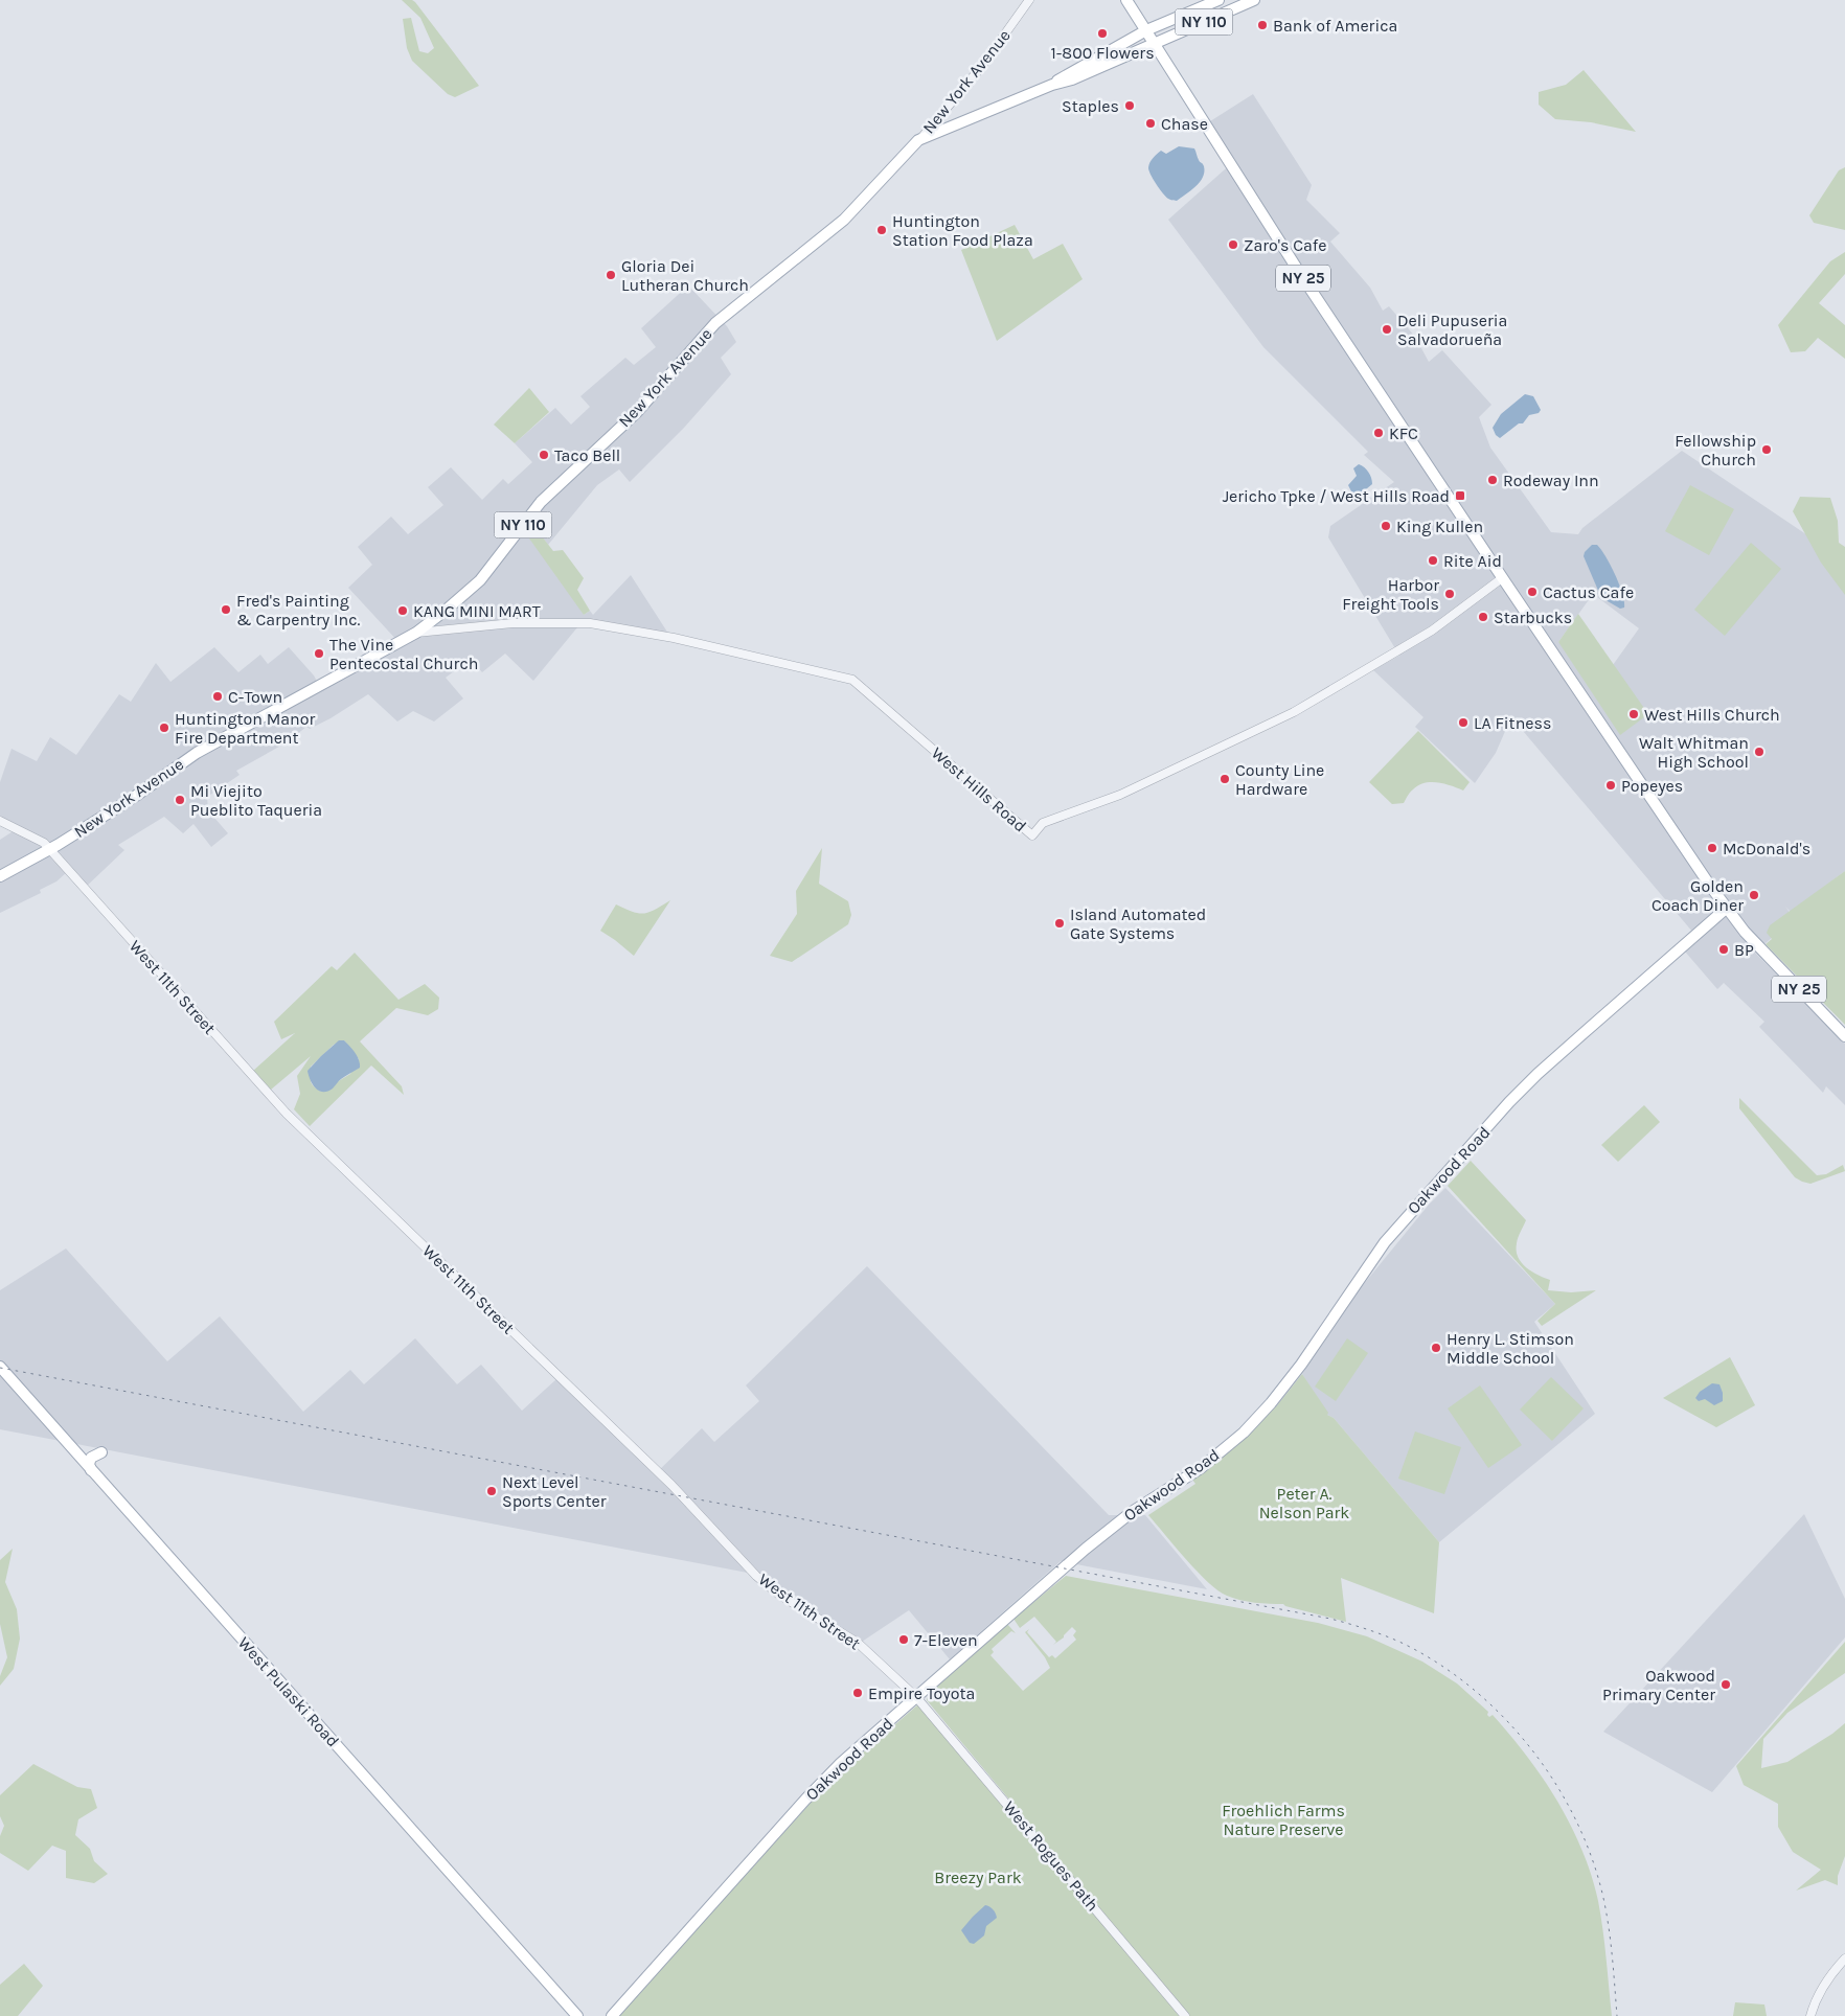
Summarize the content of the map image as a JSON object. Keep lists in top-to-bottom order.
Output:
{
  "streets": {
    "main road": [
      "NY 110",
      "New York Avenue",
      "NY 25",
      "Oakwood Road",
      "West Pulaski Road"
    ],
    "street": ["West Hills Road", "West 11th Street", "West Rogues Path"]
  },
  "crossings": [
    ["NY 110", "New York Avenue"],
    ["NY 110", "NY 25"],
    ["New York Avenue", "West Hills Road"],
    ["New York Avenue", "West 11th Street"],
    ["NY 25", "West Hills Road"],
    ["NY 25", "Oakwood Road"],
    ["West 11th Street", "Oakwood Road"],
    ["West 11th Street", "West Rogues Path"],
    ["Oakwood Road", "West Rogues Path"]
  ],
  "parks": ["Peter A. Nelson Park", "Froehlich Farms Nature Preserve", "Breezy Park"],
  "places": {
    "other": [
      "Bank of America",
      "1-800 Flowers",
      "Staples",
      "Chase",
      "Huntington Station Food Plaza",
      "Zaro's Cafe",
      "Gloria Dei Lutheran Church",
      "Deli Pupuseria Salvadorueña",
      "KFC",
      "Fellowship Church",
      "Taco Bell",
      "Rodeway Inn",
      "King Kullen",
      "Rite Aid",
      "Cactus Cafe",
      "Harbor Freight Tools",
      "Fred's Painting & Carpentry Inc.",
      "KANG MINI MART",
      "Starbucks",
      "The Vine Pentecostal Church",
      "C-Town",
      "West Hills Church",
      "LA Fitness",
      "Huntington Manor Fire Department",
      "Walt Whitman High School",
      "County Line Hardware",
      "Popeyes",
      "Mi Viejito Pueblito Taqueria",
      "McDonald's",
      "Golden Coach Diner",
      "Island Automated Gate Systems",
      "BP",
      "Henry L. Stimson Middle School",
      "Next Level Sports Center",
      "7-Eleven",
      "Oakwood Primary Center",
      "Empire Toyota"
    ],
    "transit": ["Jericho Tpke / West Hills Road"]
  }
}
